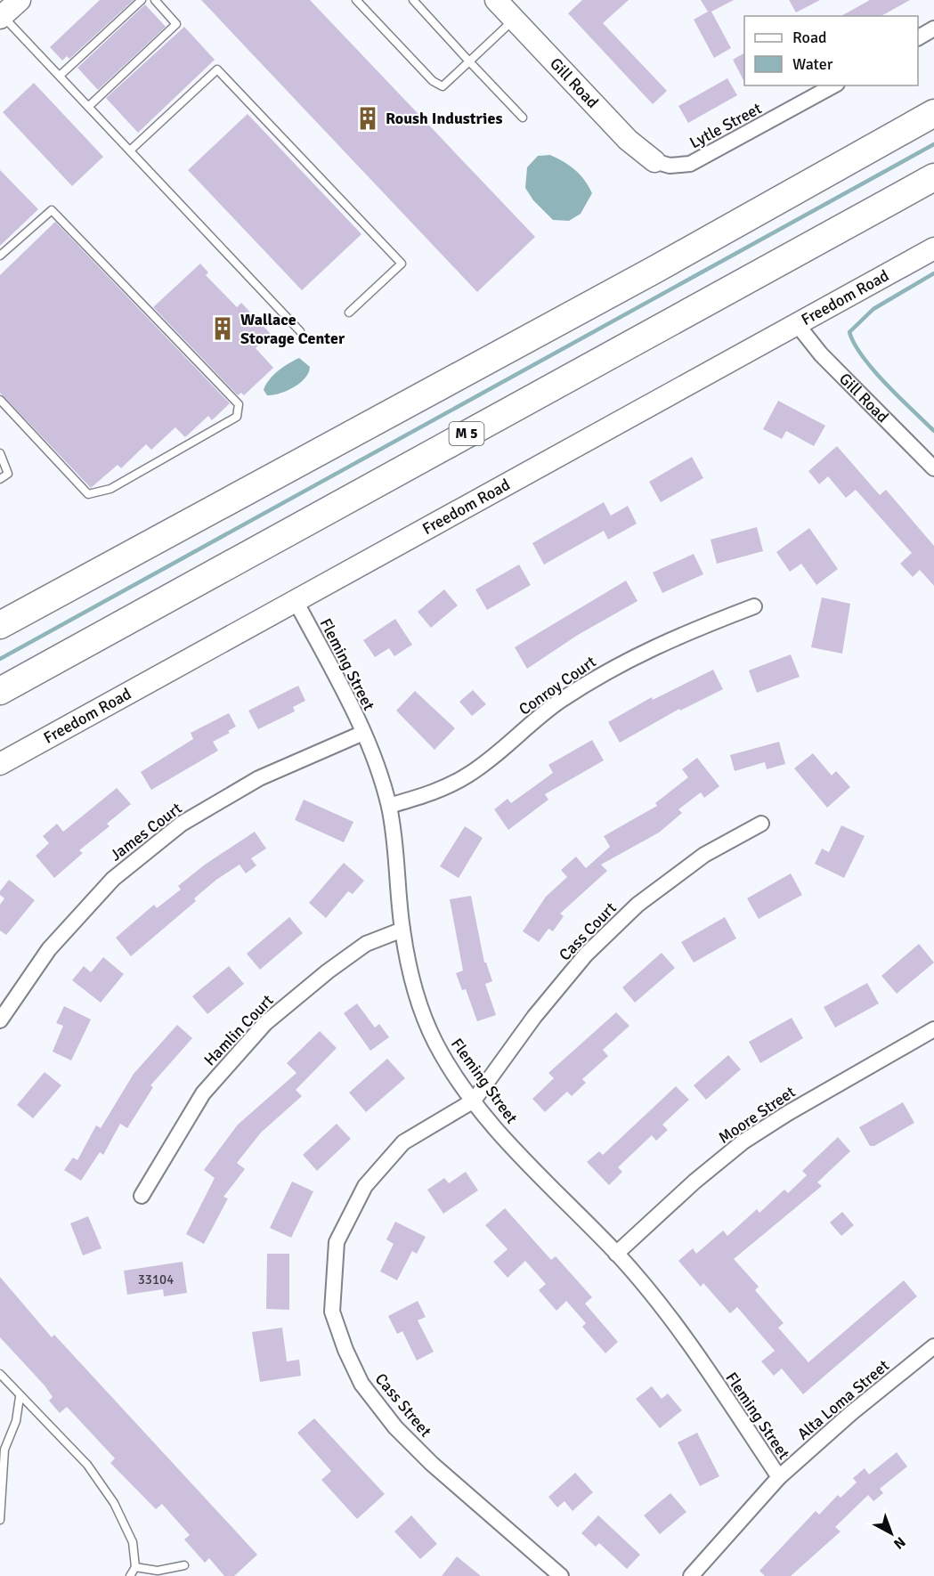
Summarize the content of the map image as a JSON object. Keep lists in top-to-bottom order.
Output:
{
  "streets": {
    "highway": ["M 5"],
    "street": [
      "Gill Road",
      "Lytle Street",
      "Freedom Road",
      "Fleming Street",
      "Conroy Court",
      "James Court",
      "Cass Court",
      "Hamlin Court",
      "Moore Street",
      "Alta Loma Street",
      "Cass Street"
    ]
  },
  "crossings": [
    ["Gill Road", "Lytle Street"],
    ["Gill Road", "Freedom Road"],
    ["Freedom Road", "Fleming Street"],
    ["Fleming Street", "Conroy Court"],
    ["Fleming Street", "James Court"],
    ["Fleming Street", "Cass Court"],
    ["Fleming Street", "Hamlin Court"],
    ["Fleming Street", "Moore Street"],
    ["Fleming Street", "Alta Loma Street"],
    ["Fleming Street", "Cass Street"],
    ["Cass Court", "Cass Street"]
  ],
  "places": {
    "building": ["Roush Industries", "Wallace Storage Center"]
  },
  "house_numbers": ["33104"],
  "legend": ["Road", "Water"],
  "north": "bottom right"
}
